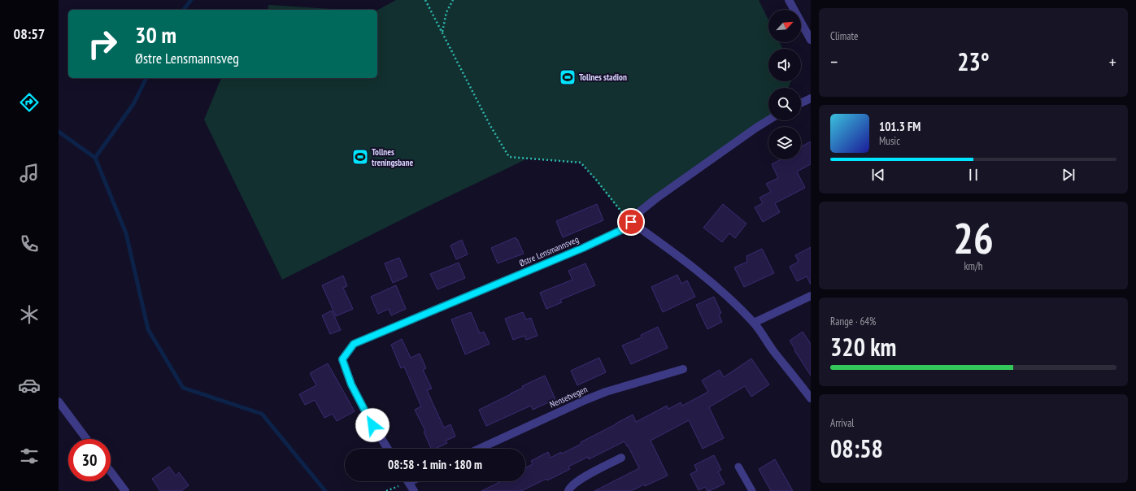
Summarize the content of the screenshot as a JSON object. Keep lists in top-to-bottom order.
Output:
{
  "streets": {
    "street": ["Østre Lensmannsveg", "Nensetvegen"]
  },
  "places": {
    "sports": ["Tollnes stadion", "Tollnes treningsbane"]
  },
  "north": "top right",
  "page": {
    "tabs": "08:57",
    "tile": [
      "Climate",
      ["26", "km/h"],
      ["Range · 64%", "320 km"],
      ["Arrival", "08:58"]
    ],
    "turn": ["30 m", "Østre Lensmannsveg"],
    "heat": ["−", "23°", "+"],
    "song": ["101.3 FM", "Music"],
    "limit": "30",
    "trip": "08:58 · 1 min · 180 m"
  }
}
